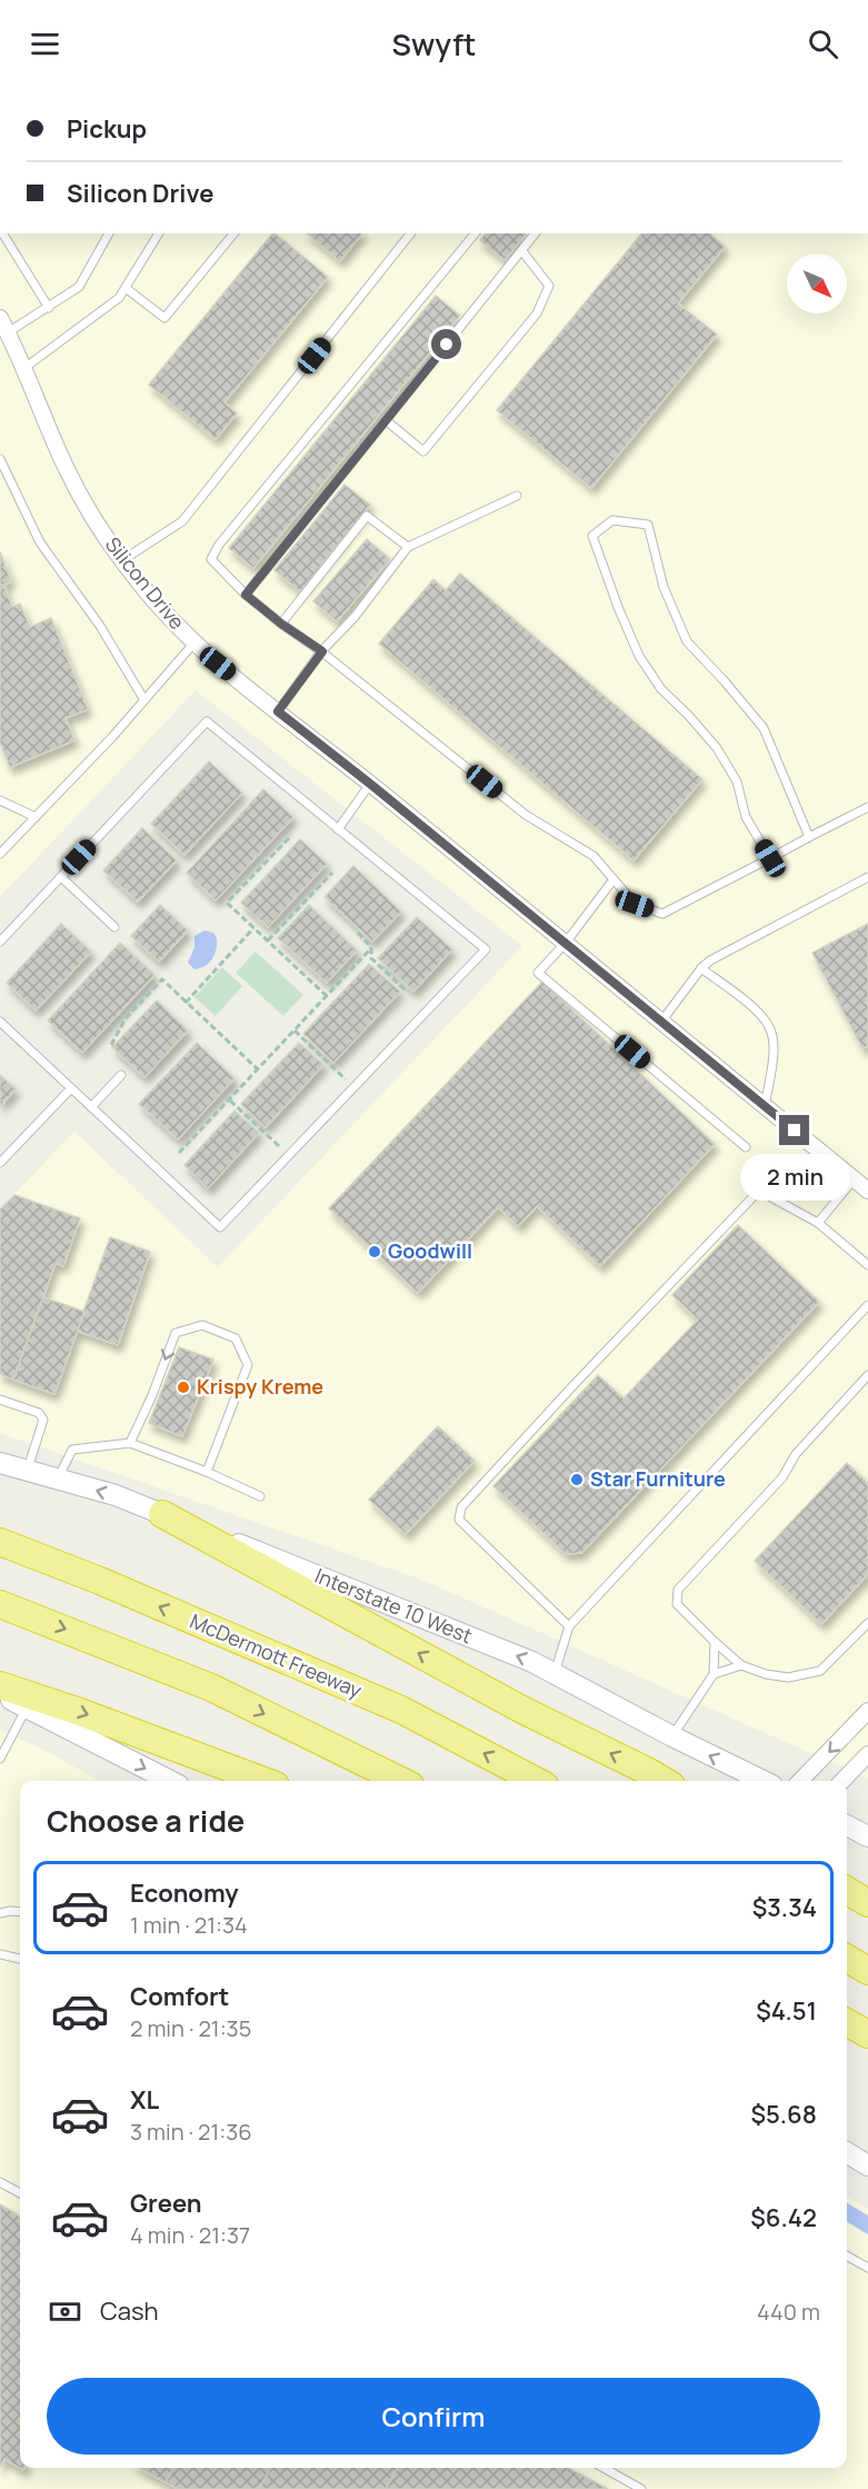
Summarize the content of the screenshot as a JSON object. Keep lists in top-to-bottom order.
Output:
{
  "streets": {
    "highway": ["McDermott Freeway"],
    "main road": ["Interstate 10 West"],
    "street": ["Silicon Drive"]
  },
  "one_way": ["Interstate 10 West"],
  "places": ["Goodwill", "Krispy Kreme", "Star Furniture"],
  "north": "bottom right",
  "page": {
    "header": "Swyft",
    "banner": ["Pickup", "Silicon Drive"],
    "bubble": "2 min",
    "heading": "Choose a ride",
    "list": [
      {
        "name": "Economy",
        "note": "1 min · 21:34",
        "value": "$3.34"
      },
      {
        "name": "Comfort",
        "note": "2 min · 21:35",
        "value": "$4.51"
      },
      {
        "name": "XL",
        "note": "3 min · 21:36",
        "value": "$5.68"
      },
      {
        "name": "Green",
        "note": "4 min · 21:37",
        "value": "$6.42"
      }
    ],
    "pay": ["Cash", "440 m"],
    "buttons": "Confirm"
  }
}
